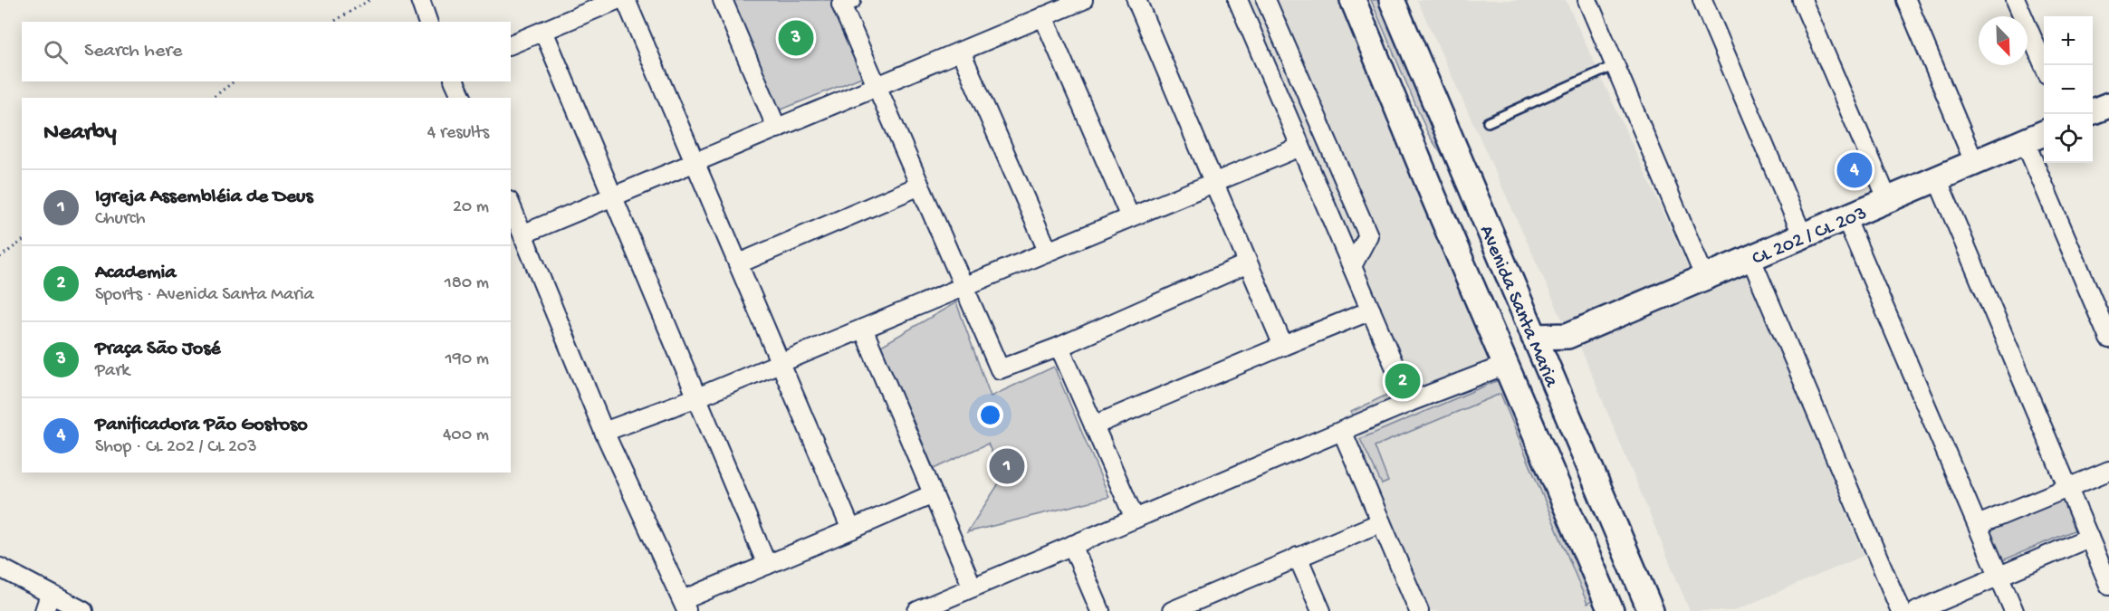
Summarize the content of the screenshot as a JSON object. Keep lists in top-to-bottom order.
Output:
{
  "streets": {
    "main road": ["CL 202 / CL 203", "Avenida Santa Maria"]
  },
  "north": "bottom right",
  "page": {
    "map_buttons": ["+", "−"],
    "pins": [
      "3",
      "4",
      "2",
      "1"
    ],
    "search": "Search here",
    "heading": ["Nearby", "4 results"],
    "list": [
      {
        "mark": "1",
        "name": "Igreja Assembléia de Deus",
        "note": "Church",
        "value": "20 m"
      },
      {
        "mark": "2",
        "name": "Academia",
        "note": "Sports · Avenida Santa Maria",
        "value": "180 m"
      },
      {
        "mark": "3",
        "name": "Praça São José",
        "note": "Park",
        "value": "190 m"
      },
      {
        "mark": "4",
        "name": "Panificadora Pão Gostoso",
        "note": "Shop · CL 202 / CL 203",
        "value": "400 m"
      }
    ]
  }
}
